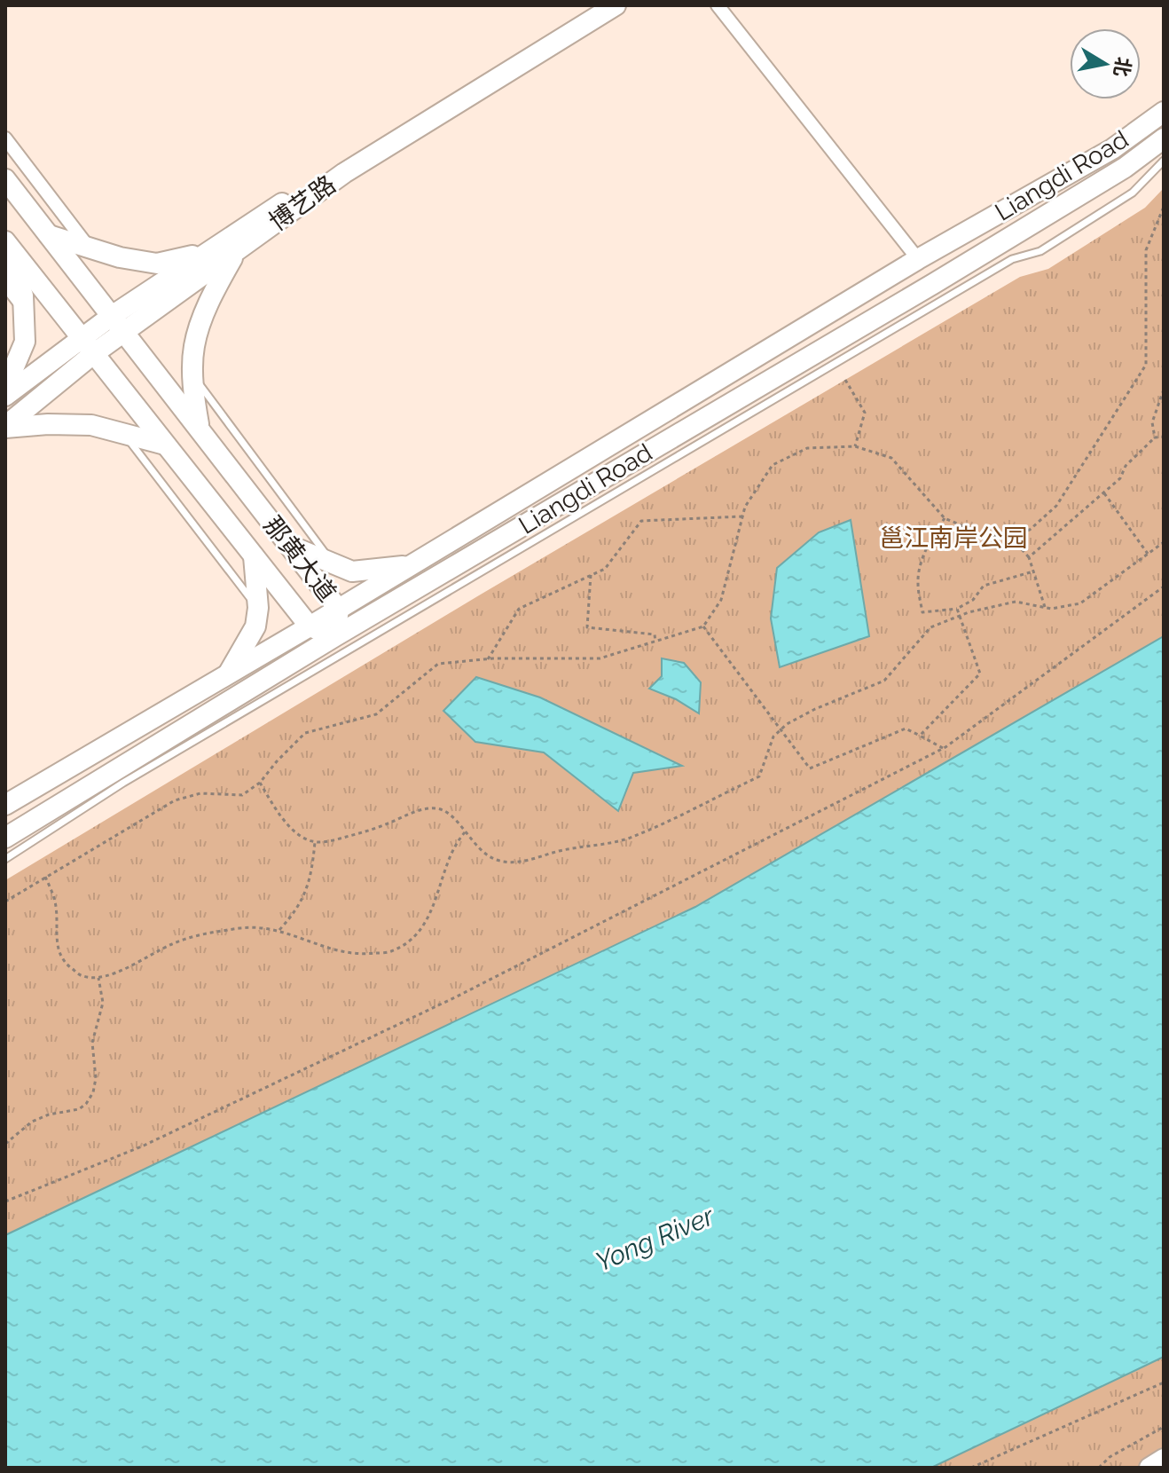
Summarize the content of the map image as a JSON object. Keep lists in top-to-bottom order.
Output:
{
  "streets": {
    "main road": ["Liangdi Road", "博艺路", "那黄大道"]
  },
  "crossings": [
    ["Liangdi Road", "那黄大道"],
    ["博艺路", "那黄大道"]
  ],
  "water": ["Yong River"],
  "parks": ["邕江南岸公园"],
  "north": "right"
}
